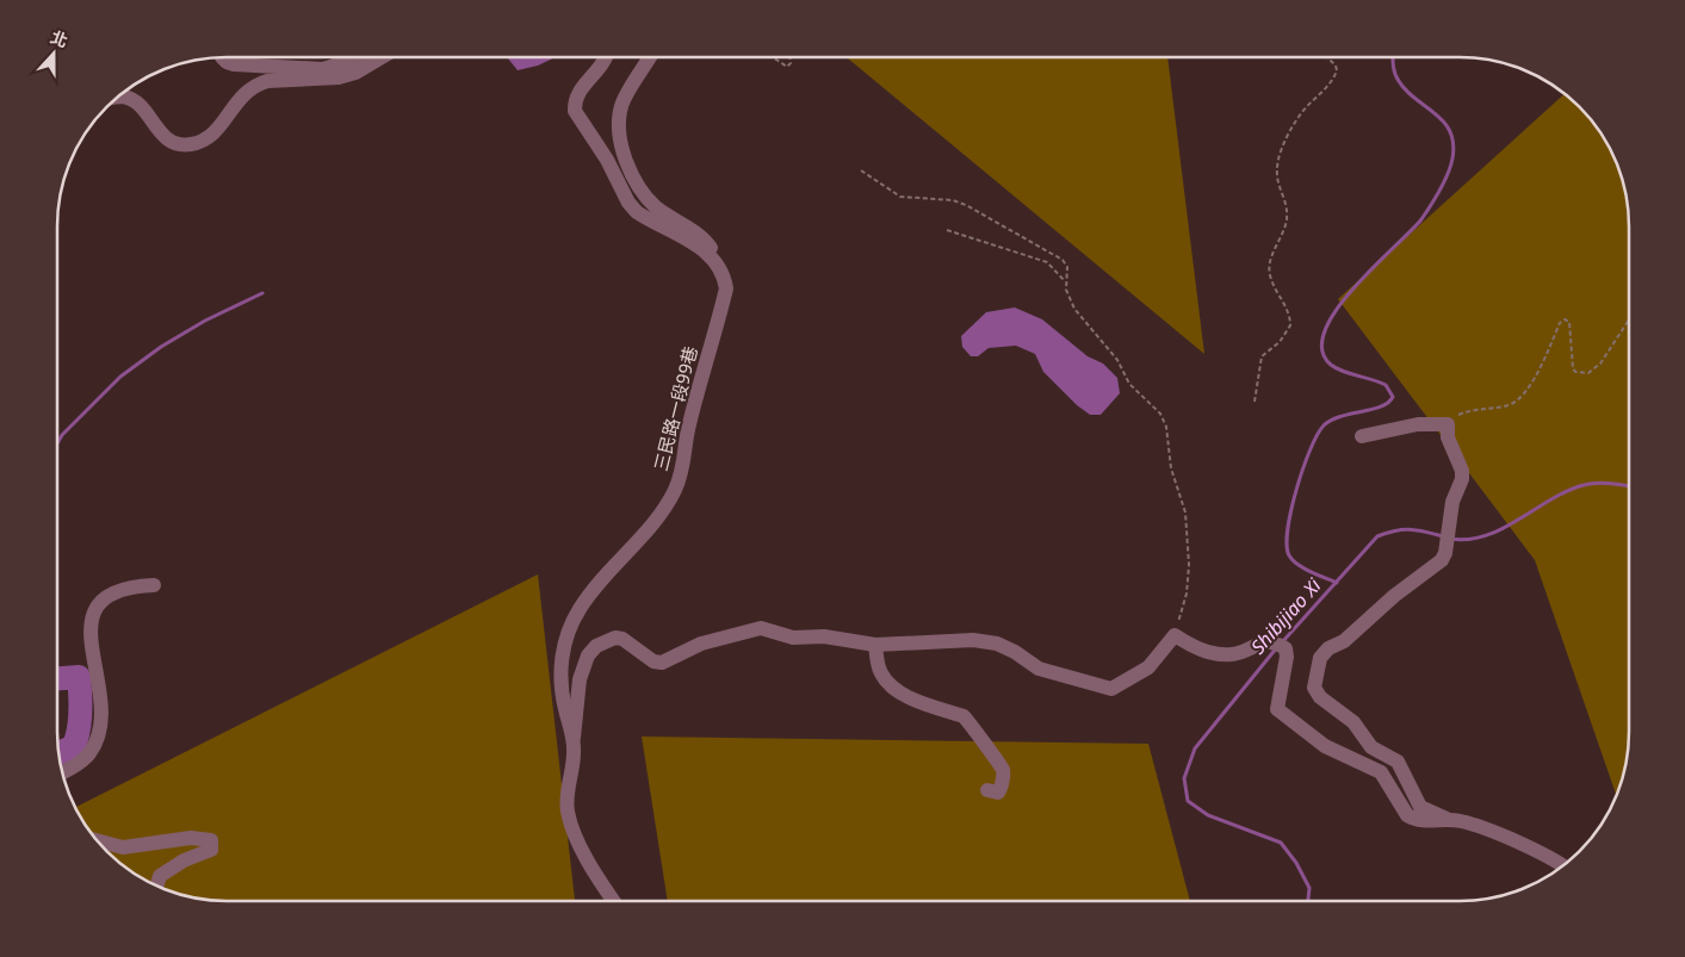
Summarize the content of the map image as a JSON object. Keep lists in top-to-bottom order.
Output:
{
  "streets": {
    "street": ["三民路一段99巷"]
  },
  "water": ["Shibijiao Xi"],
  "north": "top"
}
